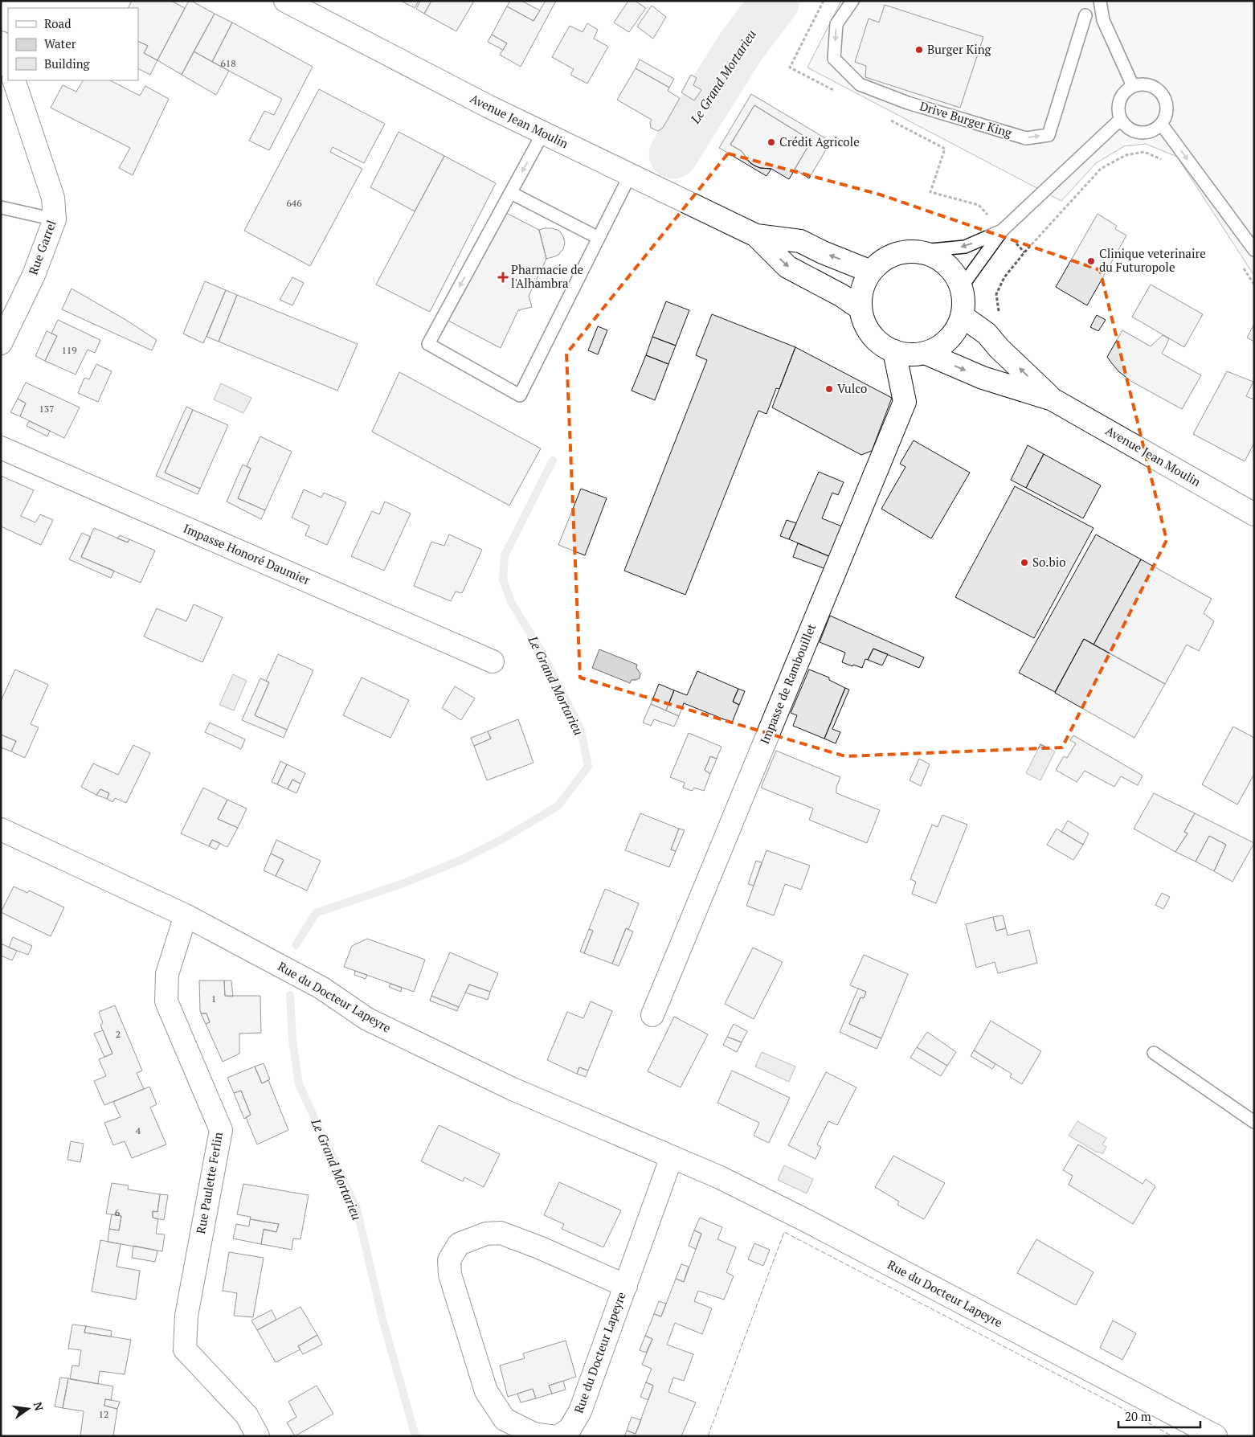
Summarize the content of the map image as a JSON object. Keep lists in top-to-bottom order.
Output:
{
  "streets": {
    "street": [
      "Avenue Jean Moulin",
      "Rue Garrel",
      "Impasse Honoré Daumier",
      "Impasse de Rambouillet",
      "Rue du Docteur Lapeyre",
      "Rue Paulette Ferlin"
    ],
    "lane": ["Drive Burger King"]
  },
  "crossings": [
    ["Avenue Jean Moulin", "Impasse de Rambouillet"],
    ["Rue du Docteur Lapeyre", "Rue Paulette Ferlin"]
  ],
  "water": ["Le Grand Mortarieu"],
  "places": {
    "other": [
      "Burger King",
      "Crédit Agricole",
      "Clinique veterinaire du Futuropole",
      "Vulco",
      "So.bio"
    ],
    "health": ["Pharmacie de l'Alhambra"]
  },
  "house_numbers": [
    "618",
    "646",
    "119",
    "137",
    "1",
    "2",
    "4",
    "6",
    "12"
  ],
  "legend": ["Road", "Water", "Building"],
  "scale_bar": "20 m",
  "north": "right"
}
